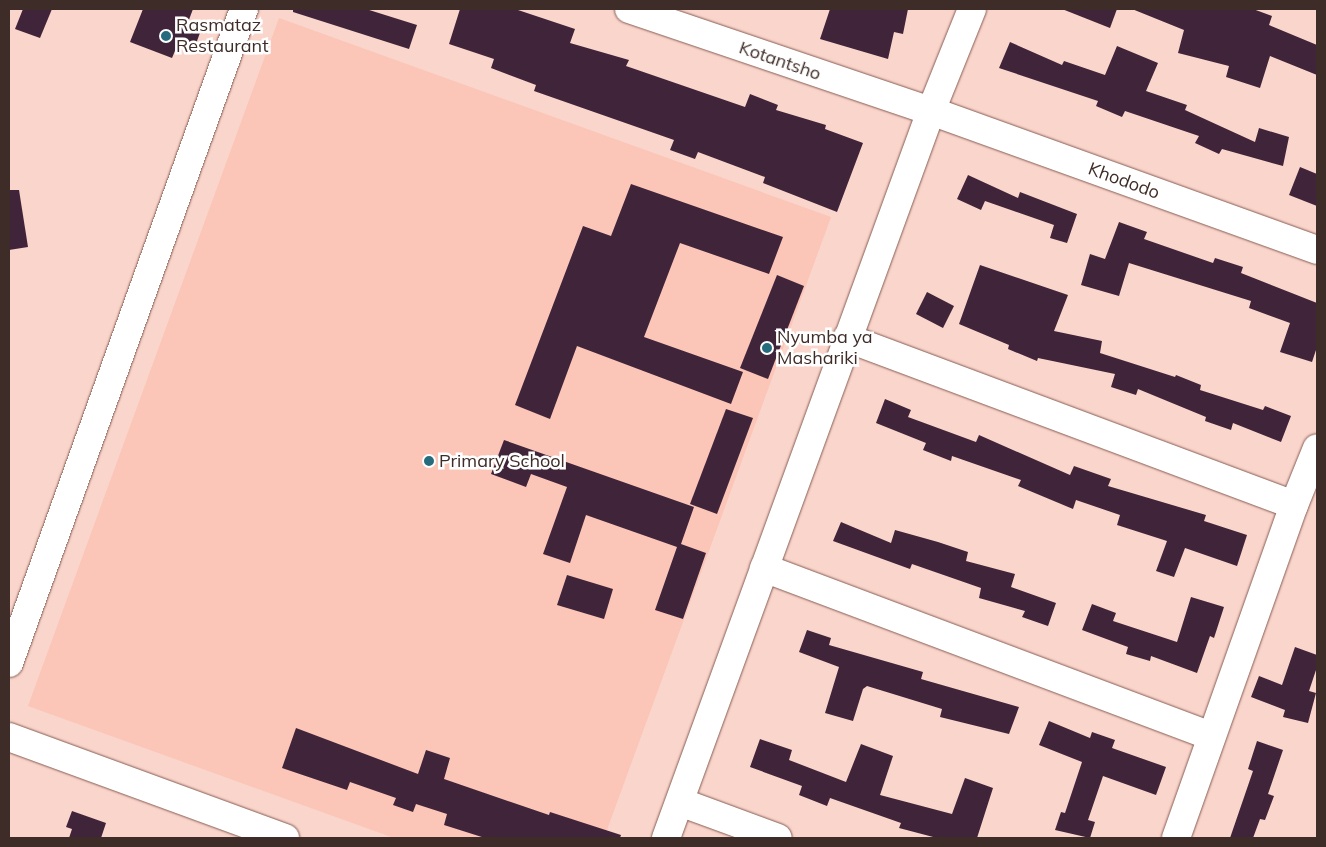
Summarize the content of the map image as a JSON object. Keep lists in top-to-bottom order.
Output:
{
  "streets": {
    "street": ["Kotantsho", "Khododo"]
  },
  "crossings": [
    ["Kotantsho", "Khododo"]
  ],
  "places": ["Rasmataz Restaurant", "Nyumba ya Mashariki", "Primary School"]
}
